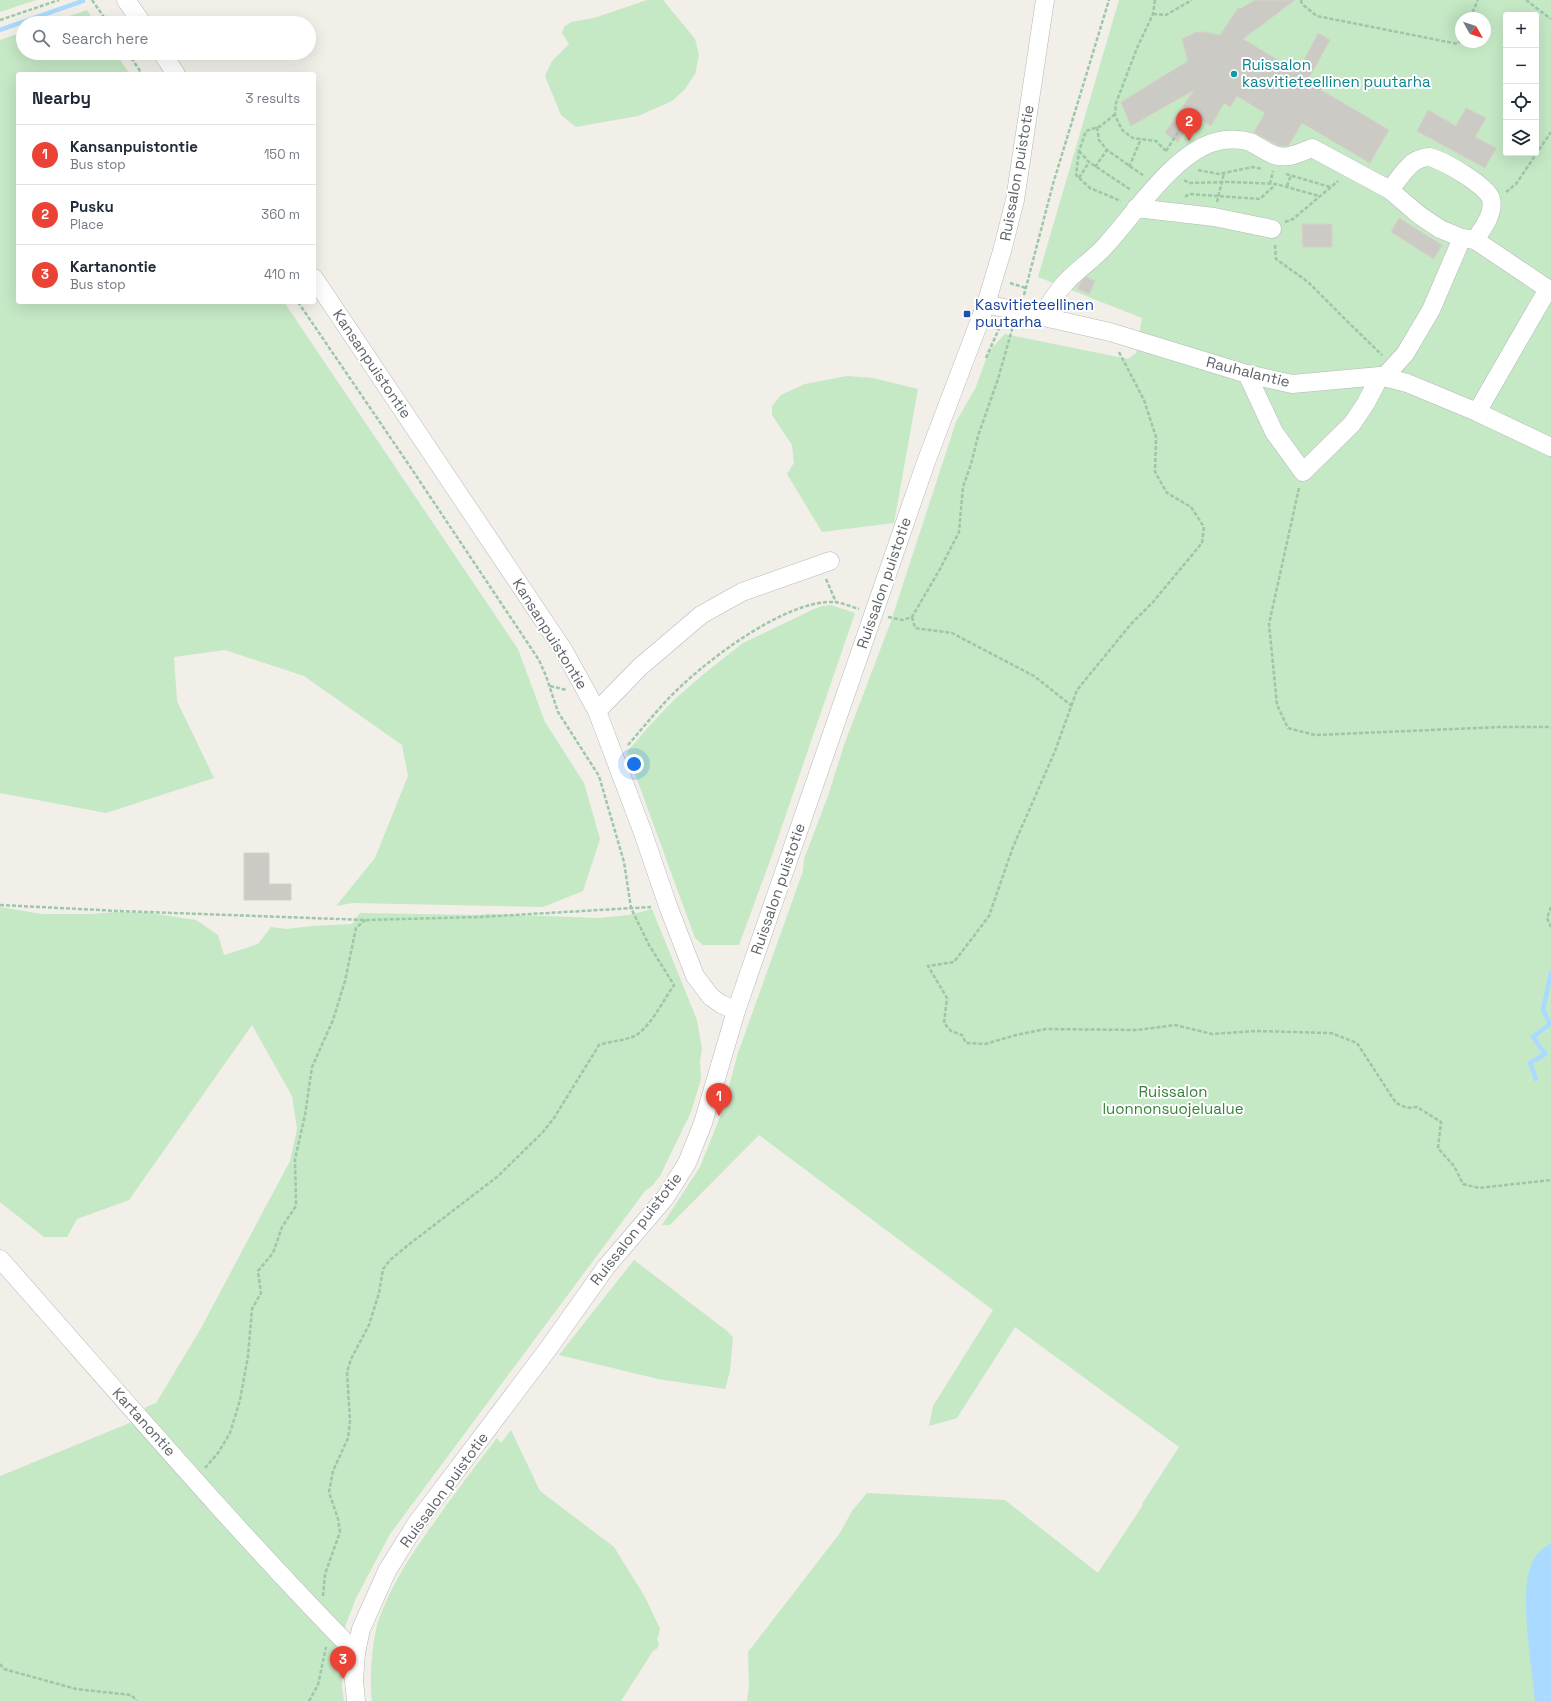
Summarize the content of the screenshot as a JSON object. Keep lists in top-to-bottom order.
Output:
{
  "streets": {
    "street": [
      "Ruissalon puistotie",
      "Kansanpuistontie",
      "Rauhalantie",
      "Kartanontie"
    ]
  },
  "crossings": [
    ["Ruissalon puistotie", "Kansanpuistontie"],
    ["Ruissalon puistotie", "Rauhalantie"],
    ["Ruissalon puistotie", "Kartanontie"]
  ],
  "parks": ["Ruissalon luonnonsuojelualue"],
  "places": {
    "other": ["Ruissalon kasvitieteellinen puutarha"],
    "transit": ["Kasvitieteellinen puutarha"]
  },
  "north": "bottom right",
  "page": {
    "map_buttons": ["+", "−"],
    "search": "Search here",
    "heading": ["Nearby", "3 results"],
    "pins": ["2", "1", "3"],
    "list": [
      {
        "mark": "1",
        "name": "Kansanpuistontie",
        "note": "Bus stop",
        "value": "150 m"
      },
      {
        "mark": "2",
        "name": "Pusku",
        "note": "Place",
        "value": "360 m"
      },
      {
        "mark": "3",
        "name": "Kartanontie",
        "note": "Bus stop",
        "value": "410 m"
      }
    ]
  }
}
